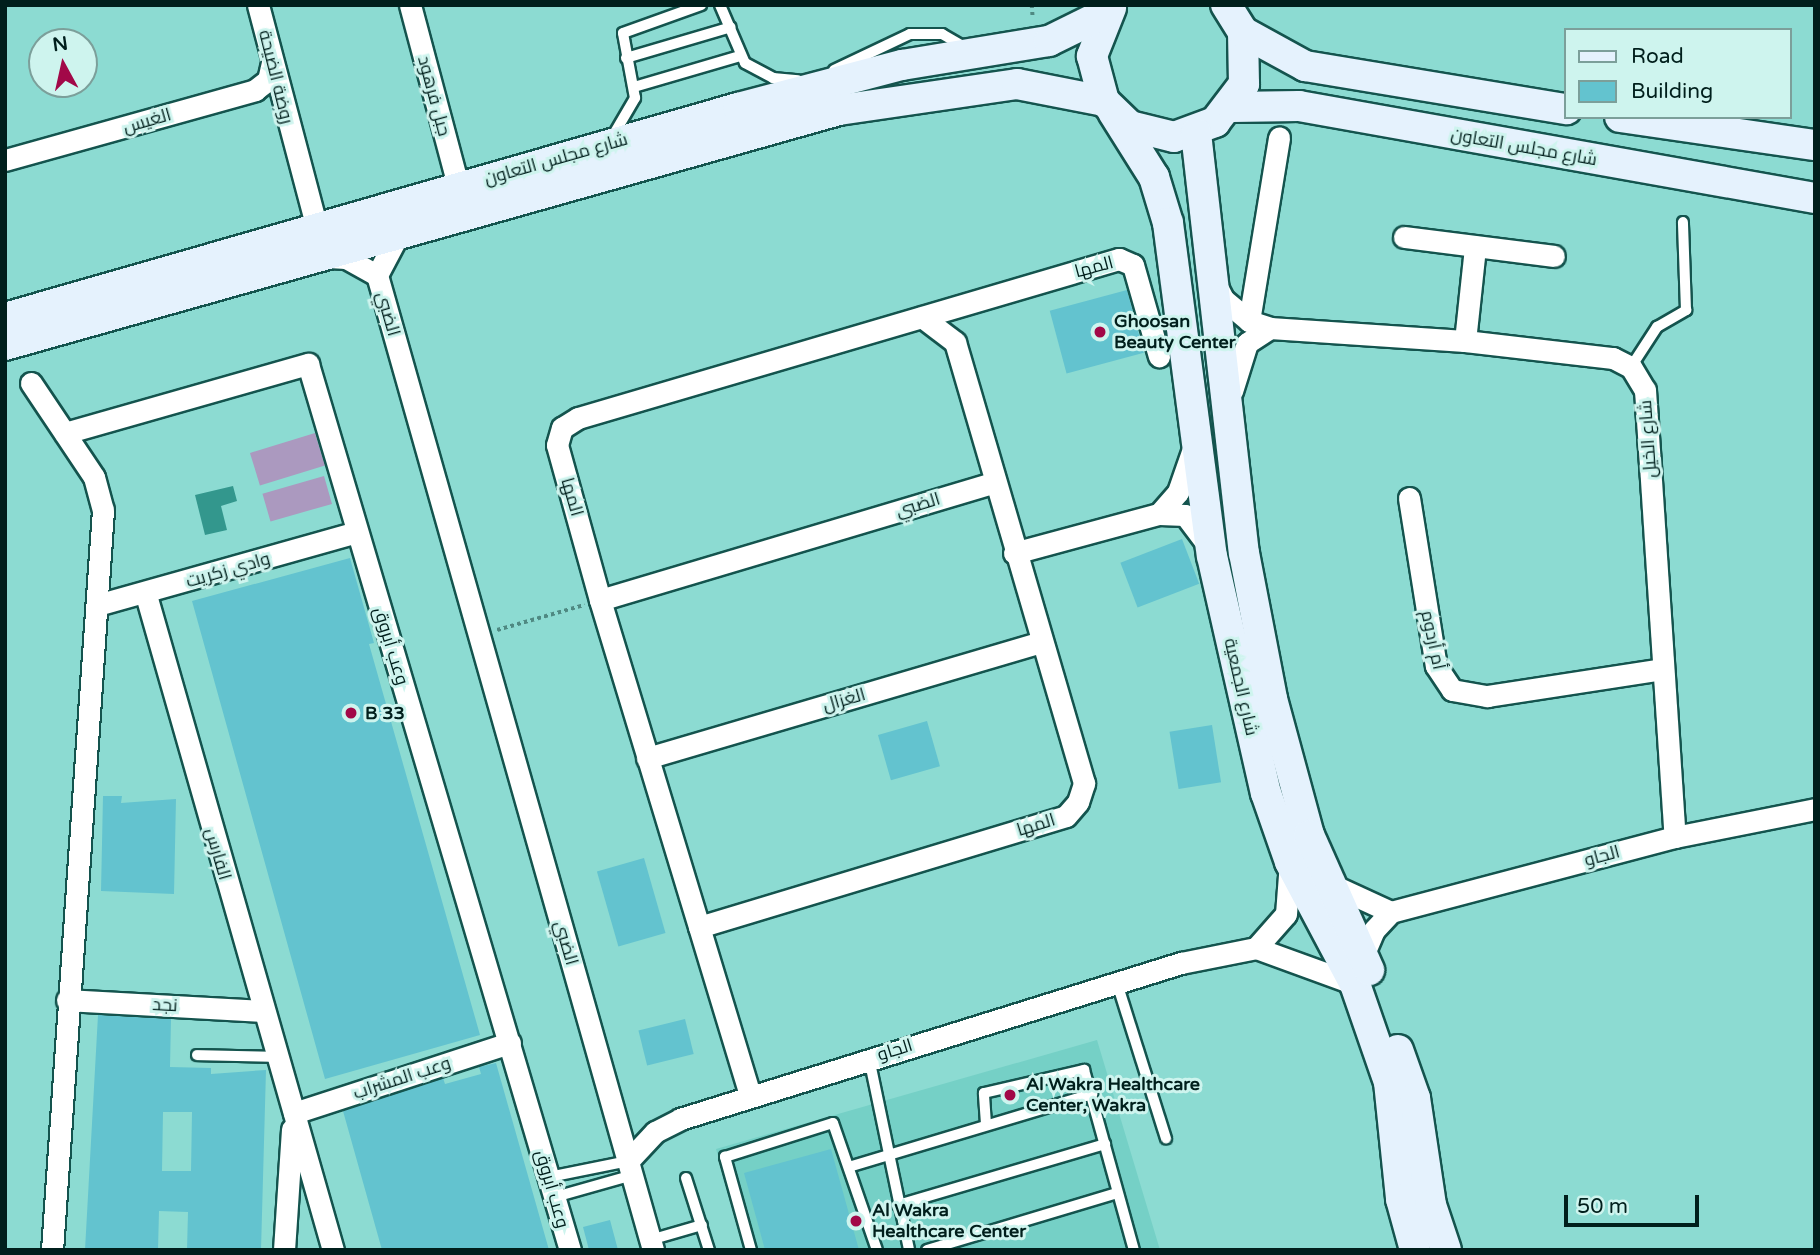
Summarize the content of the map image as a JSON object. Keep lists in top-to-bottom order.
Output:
{
  "streets": {
    "main road": ["شارع مجلس التعاون", "شارع الجمعية"],
    "street": [
      "روضة الضيحة",
      "جبل فرهود",
      "الغيس",
      "المها",
      "الضبي",
      "شارع الخيل",
      "وادي زكريت",
      "أم أردوم",
      "وعب أبروق",
      "الغزال",
      "الفارس",
      "الجاو",
      "نجد",
      "وعب المشراب"
    ]
  },
  "crossings": [
    ["روضة الضيحة", "الغيس"],
    ["روضة الضيحة", "شارع مجلس التعاون"],
    ["جبل فرهود", "شارع مجلس التعاون"],
    ["شارع مجلس التعاون", "الضبي"],
    ["شارع مجلس التعاون", "شارع الجمعية"],
    ["المها", "الضبي"],
    ["المها", "الغزال"],
    ["المها", "الجاو"],
    ["الضبي", "الجاو"],
    ["شارع الخيل", "أم أردوم"],
    ["شارع الخيل", "الجاو"],
    ["وادي زكريت", "وعب أبروق"],
    ["وادي زكريت", "الفارس"],
    ["وعب أبروق", "الجاو"],
    ["وعب أبروق", "وعب المشراب"],
    ["الفارس", "نجد"],
    ["الفارس", "وعب المشراب"]
  ],
  "places": [
    "Ghoosan Beauty Center",
    "B 33",
    "Al Wakra Healthcare Center, Wakra",
    "Al Wakra Healthcare Center"
  ],
  "legend": ["Road", "Building"],
  "scale_bar": "50 m",
  "north": "top"
}
